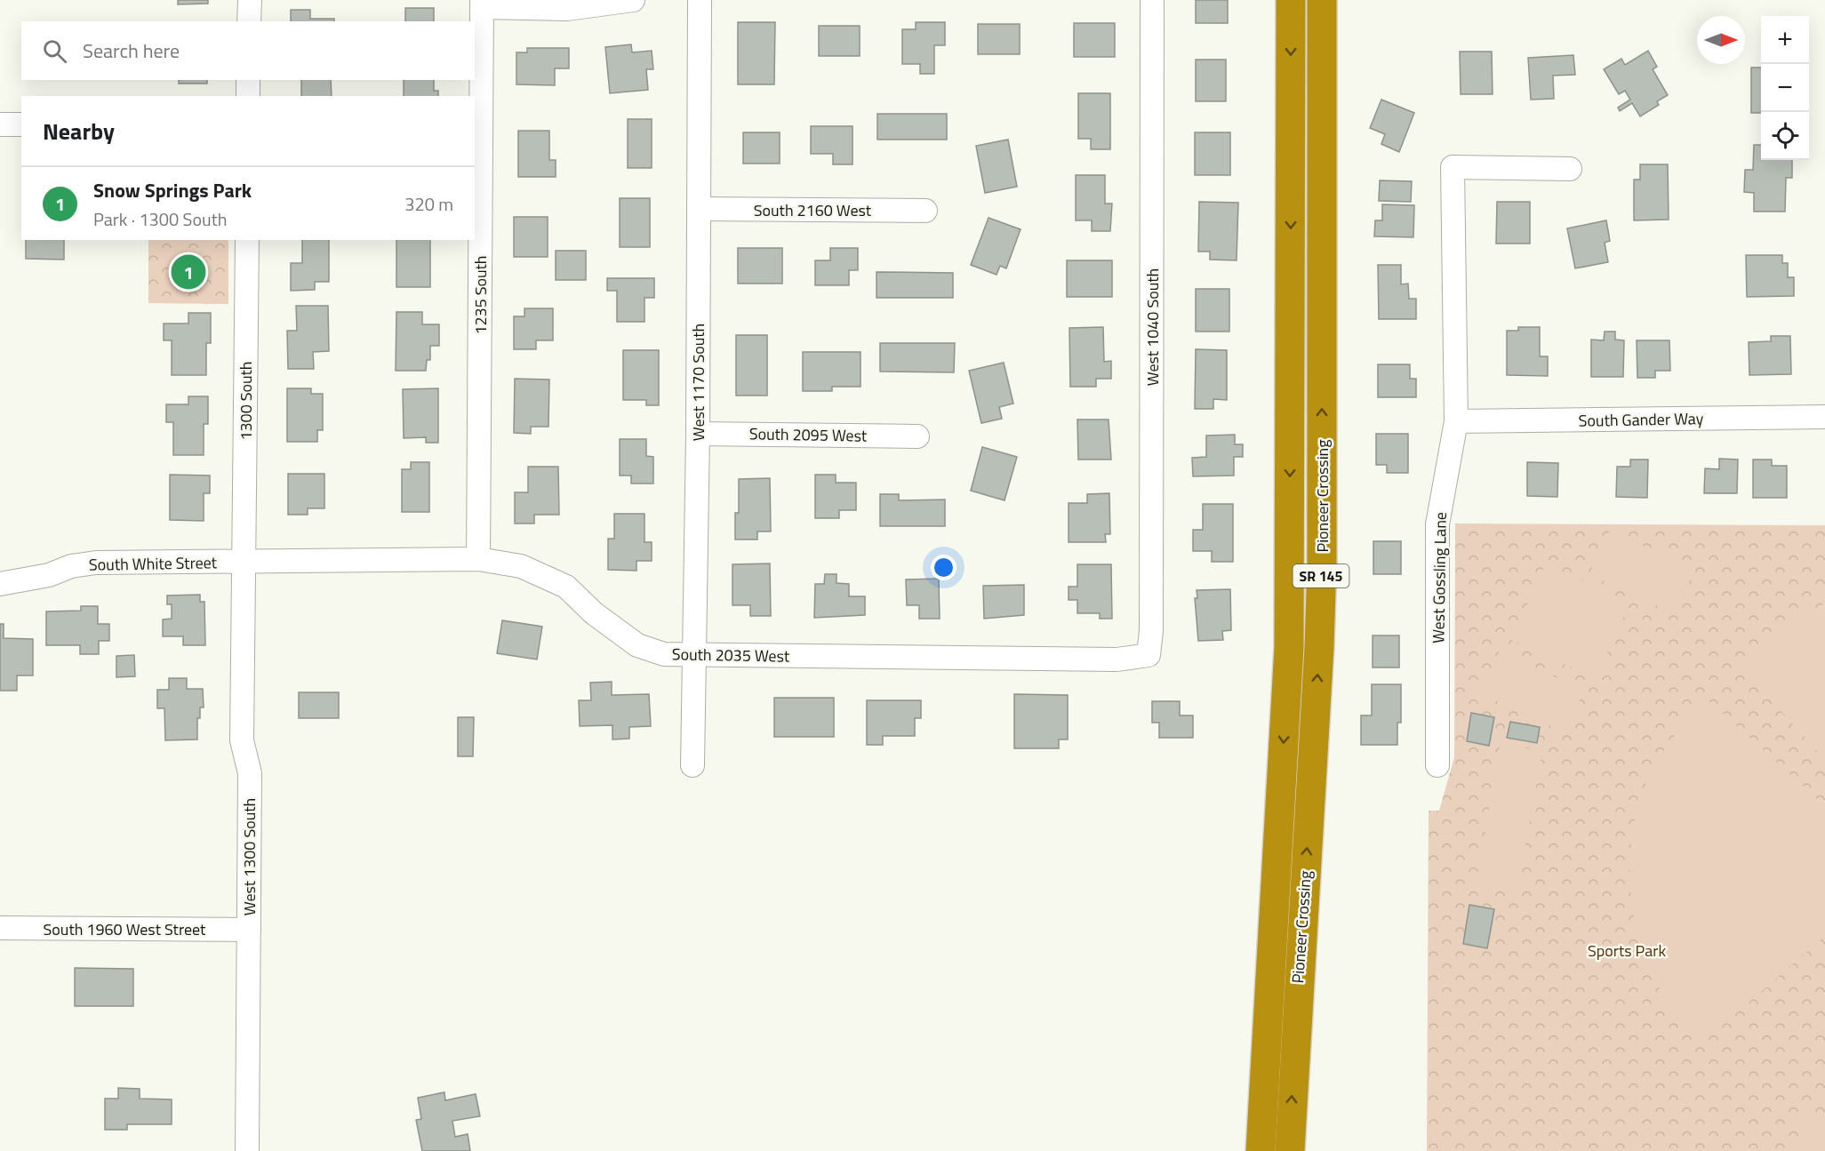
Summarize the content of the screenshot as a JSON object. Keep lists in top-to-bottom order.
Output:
{
  "streets": {
    "highway": ["Pioneer Crossing", "SR 145"],
    "street": [
      "South 2160 West",
      "1235 South",
      "West 1040 South",
      "West 1170 South",
      "1300 South",
      "South Gander Way",
      "South 2095 West",
      "South White Street",
      "West Gossling Lane",
      "South 2035 West",
      "West 1300 South",
      "South 1960 West Street"
    ]
  },
  "crossings": [
    ["South 2160 West", "West 1170 South"],
    ["1235 South", "South 2035 West"],
    ["West 1040 South", "South 2035 West"],
    ["West 1170 South", "South 2095 West"],
    ["West 1170 South", "South 2035 West"],
    ["1300 South", "South White Street"],
    ["1300 South", "South 2035 West"],
    ["1300 South", "West 1300 South"],
    ["South Gander Way", "West Gossling Lane"],
    ["South White Street", "South 2035 West"],
    ["South White Street", "West 1300 South"],
    ["South 2035 West", "West 1300 South"],
    ["West 1300 South", "South 1960 West Street"]
  ],
  "parks": ["Sports Park"],
  "north": "right",
  "page": {
    "map_buttons": ["+", "−"],
    "search": "Search here",
    "heading": "Nearby",
    "list": [
      {
        "mark": "1",
        "name": "Snow Springs Park",
        "note": "Park · 1300 South",
        "value": "320 m"
      }
    ],
    "pins": "1"
  }
}
